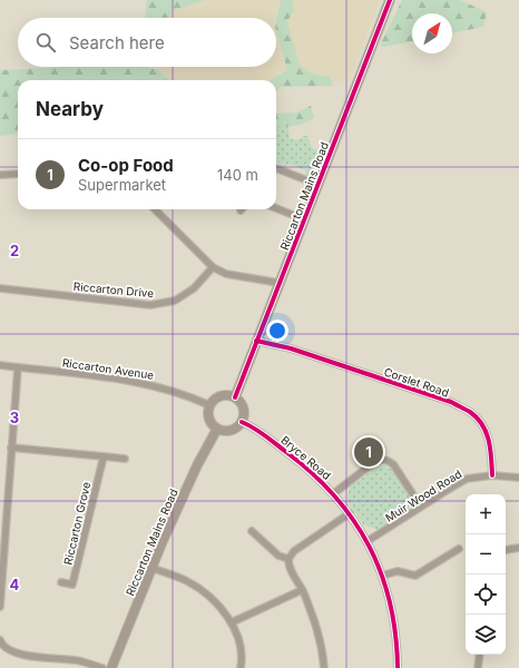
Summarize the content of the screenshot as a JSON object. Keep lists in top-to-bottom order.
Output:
{
  "streets": {
    "street": [
      "Riccarton Mains Road",
      "Riccarton Drive",
      "Riccarton Avenue",
      "Corslet Road",
      "Bryce Road",
      "Muir Wood Road",
      "Riccarton Grove"
    ]
  },
  "crossings": [
    ["Riccarton Mains Road", "Riccarton Avenue"],
    ["Riccarton Mains Road", "Corslet Road"],
    ["Riccarton Mains Road", "Bryce Road"],
    ["Riccarton Avenue", "Bryce Road"],
    ["Corslet Road", "Muir Wood Road"],
    ["Bryce Road", "Muir Wood Road"]
  ],
  "north": "top right",
  "page": {
    "search": "Search here",
    "heading": "Nearby",
    "list": [
      {
        "mark": "1",
        "name": "Co-op Food",
        "note": "Supermarket",
        "value": "140 m"
      }
    ],
    "pins": "1",
    "map_buttons": ["+", "−"]
  },
  "grid": {
    "rows": ["2", "3", "4"]
  }
}
